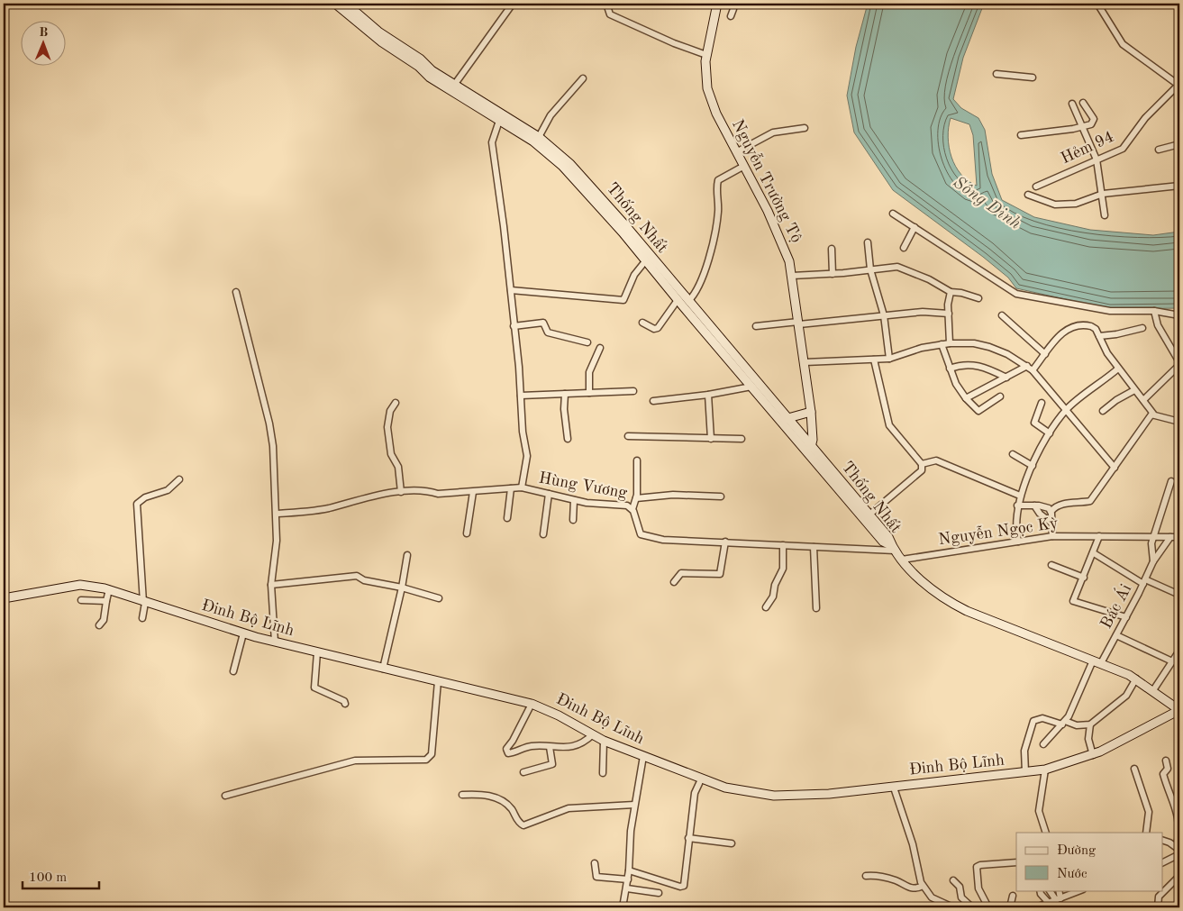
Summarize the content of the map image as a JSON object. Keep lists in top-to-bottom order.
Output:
{
  "streets": {
    "main road": ["Nguyễn Trường Tộ", "Thống Nhất", "Đinh Bộ Lĩnh"],
    "street": [
      "Hẻm 94",
      "Hùng Vương",
      "Nguyễn Ngọc Kỳ",
      "Bác Ái"
    ]
  },
  "crossings": [
    ["Nguyễn Trường Tộ", "Thống Nhất"],
    ["Thống Nhất", "Hùng Vương"],
    ["Nguyễn Ngọc Kỳ", "Bác Ái"]
  ],
  "water": ["Sông Dinh"],
  "legend": ["Đường", "Nước"],
  "scale_bar": "100 m",
  "north": "top"
}
